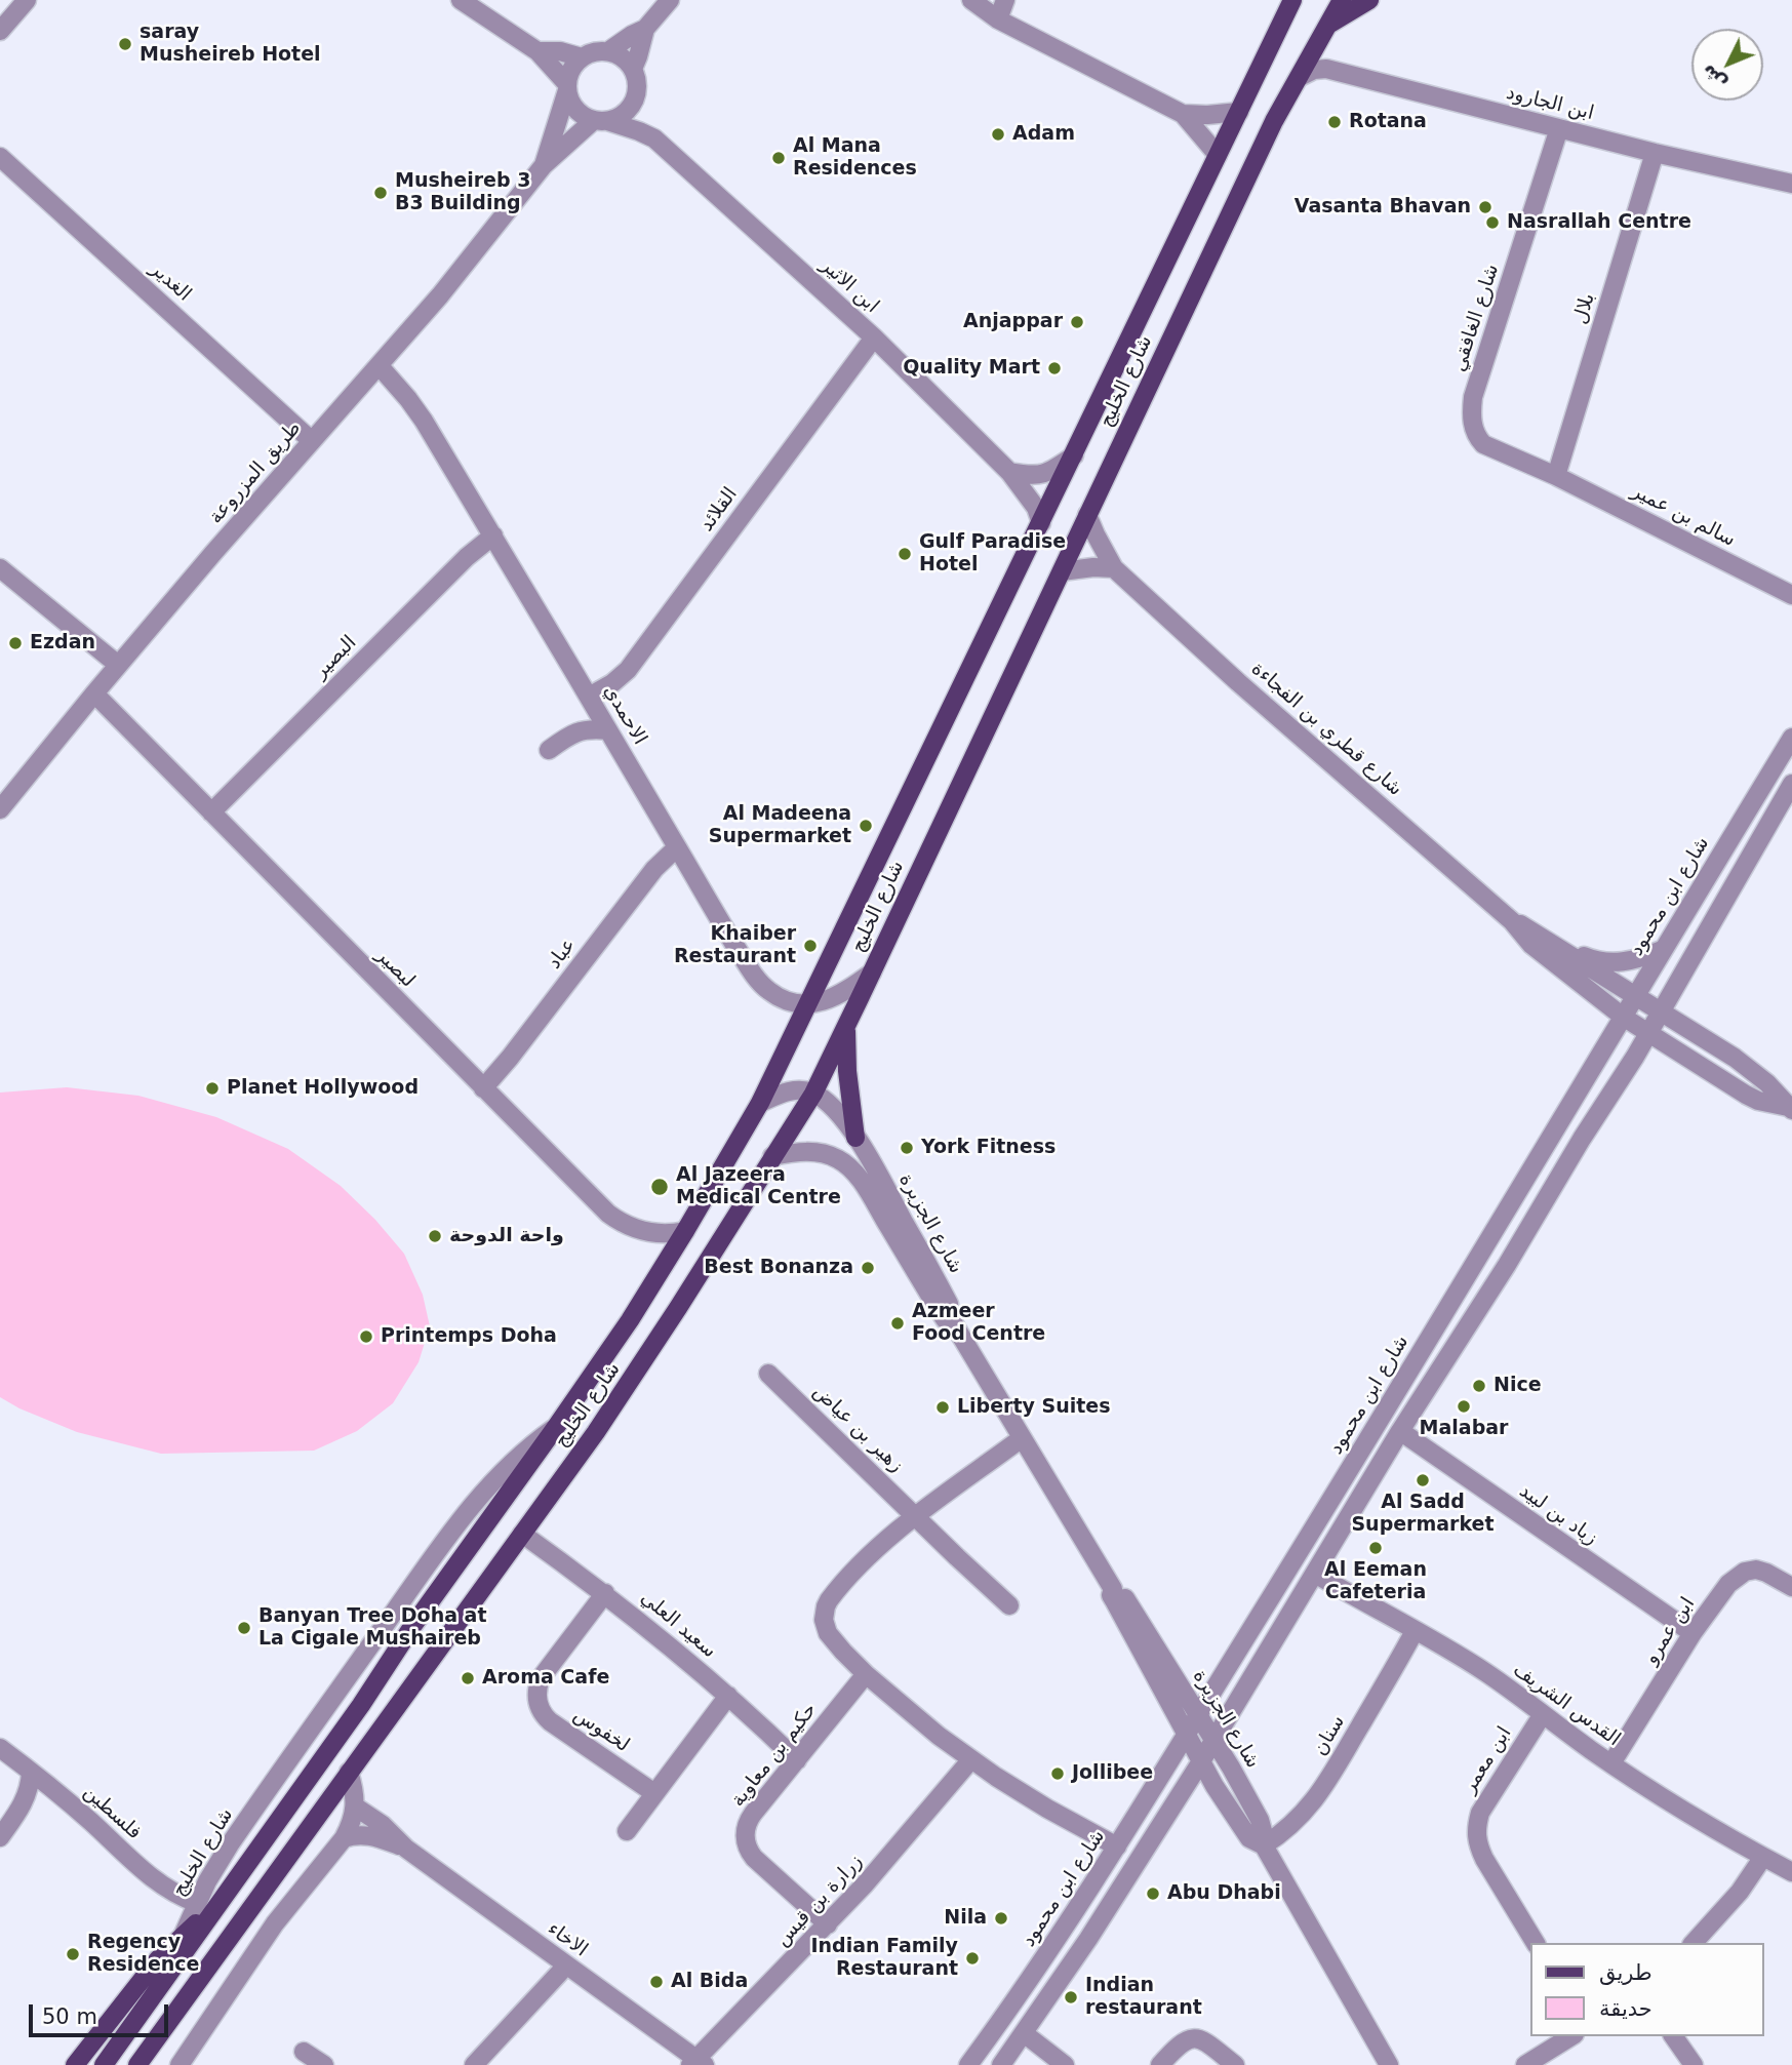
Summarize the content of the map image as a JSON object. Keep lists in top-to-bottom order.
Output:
{
  "streets": {
    "main road": ["شارع الخليج"],
    "street": [
      "ابن الجارود",
      "الغدير",
      "ابن الاثير",
      "بلال",
      "شارع الغافقي",
      "طريق المزروعة",
      "القلائد",
      "سالم بن عمير",
      "البصير",
      "الاحمدي",
      "شارع قطري بن الفجاءة",
      "شارع ابن محمود",
      "عباد",
      "لبصير",
      "شارع الجزيرة",
      "زهير بن عياض",
      "زياد بن لبيد",
      "سعيد العلي",
      "ابن عمرو",
      "القدس الشريف",
      "لخفوس",
      "سنان",
      "حكيم بن معاوية",
      "ابن معمر",
      "فلسطين",
      "زرارة بن قيس",
      "الاخاء"
    ]
  },
  "crossings": [
    ["ابن الجارود", "بلال"],
    ["ابن الجارود", "شارع الغافقي"],
    ["ابن الجارود", "شارع الخليج"],
    ["الغدير", "طريق المزروعة"],
    ["ابن الاثير", "شارع الخليج"],
    ["ابن الاثير", "طريق المزروعة"],
    ["ابن الاثير", "القلائد"],
    ["بلال", "شارع الغافقي"],
    ["بلال", "سالم بن عمير"],
    ["شارع الغافقي", "سالم بن عمير"],
    ["شارع الخليج", "الاحمدي"],
    ["شارع الخليج", "شارع قطري بن الفجاءة"],
    ["شارع الخليج", "لبصير"],
    ["شارع الخليج", "شارع الجزيرة"],
    ["شارع الخليج", "سعيد العلي"],
    ["شارع الخليج", "فلسطين"],
    ["طريق المزروعة", "الاحمدي"],
    ["طريق المزروعة", "لبصير"],
    ["القلائد", "الاحمدي"],
    ["البصير", "الاحمدي"],
    ["البصير", "لبصير"],
    ["الاحمدي", "عباد"],
    ["شارع قطري بن الفجاءة", "شارع ابن محمود"],
    ["شارع ابن محمود", "شارع الجزيرة"],
    ["عباد", "لبصير"],
    ["شارع الجزيرة", "سنان"],
    ["زياد بن لبيد", "ابن عمرو"],
    ["سعيد العلي", "لخفوس"],
    ["سعيد العلي", "حكيم بن معاوية"],
    ["ابن عمرو", "القدس الشريف"],
    ["القدس الشريف", "سنان"],
    ["القدس الشريف", "ابن معمر"],
    ["حكيم بن معاوية", "زرارة بن قيس"],
    ["زرارة بن قيس", "الاخاء"]
  ],
  "places": [
    "saray Musheireb Hotel",
    "Rotana",
    "Adam",
    "Al Mana Residences",
    "Musheireb 3 B3 Building",
    "Vasanta Bhavan",
    "Nasrallah Centre",
    "Anjappar",
    "Quality Mart",
    "Gulf Paradise Hotel",
    "Ezdan",
    "Al Madeena Supermarket",
    "Khaiber Restaurant",
    "Planet Hollywood",
    "York Fitness",
    "Al Jazeera Medical Centre",
    "واحة الدوحة",
    "Best Bonanza",
    "Azmeer Food Centre",
    "Printemps Doha",
    "Nice",
    "Malabar",
    "Liberty Suites",
    "Al Sadd Supermarket",
    "Al Eeman Cafeteria",
    "Banyan Tree Doha at La Cigale Mushaireb",
    "Aroma Cafe",
    "Jollibee",
    "Abu Dhabi",
    "Nila",
    "Regency Residence",
    "Indian Family Restaurant",
    "Al Bida",
    "Indian restaurant"
  ],
  "legend": ["طريق", "حديقة"],
  "scale_bar": "50 m",
  "north": "bottom left"
}
